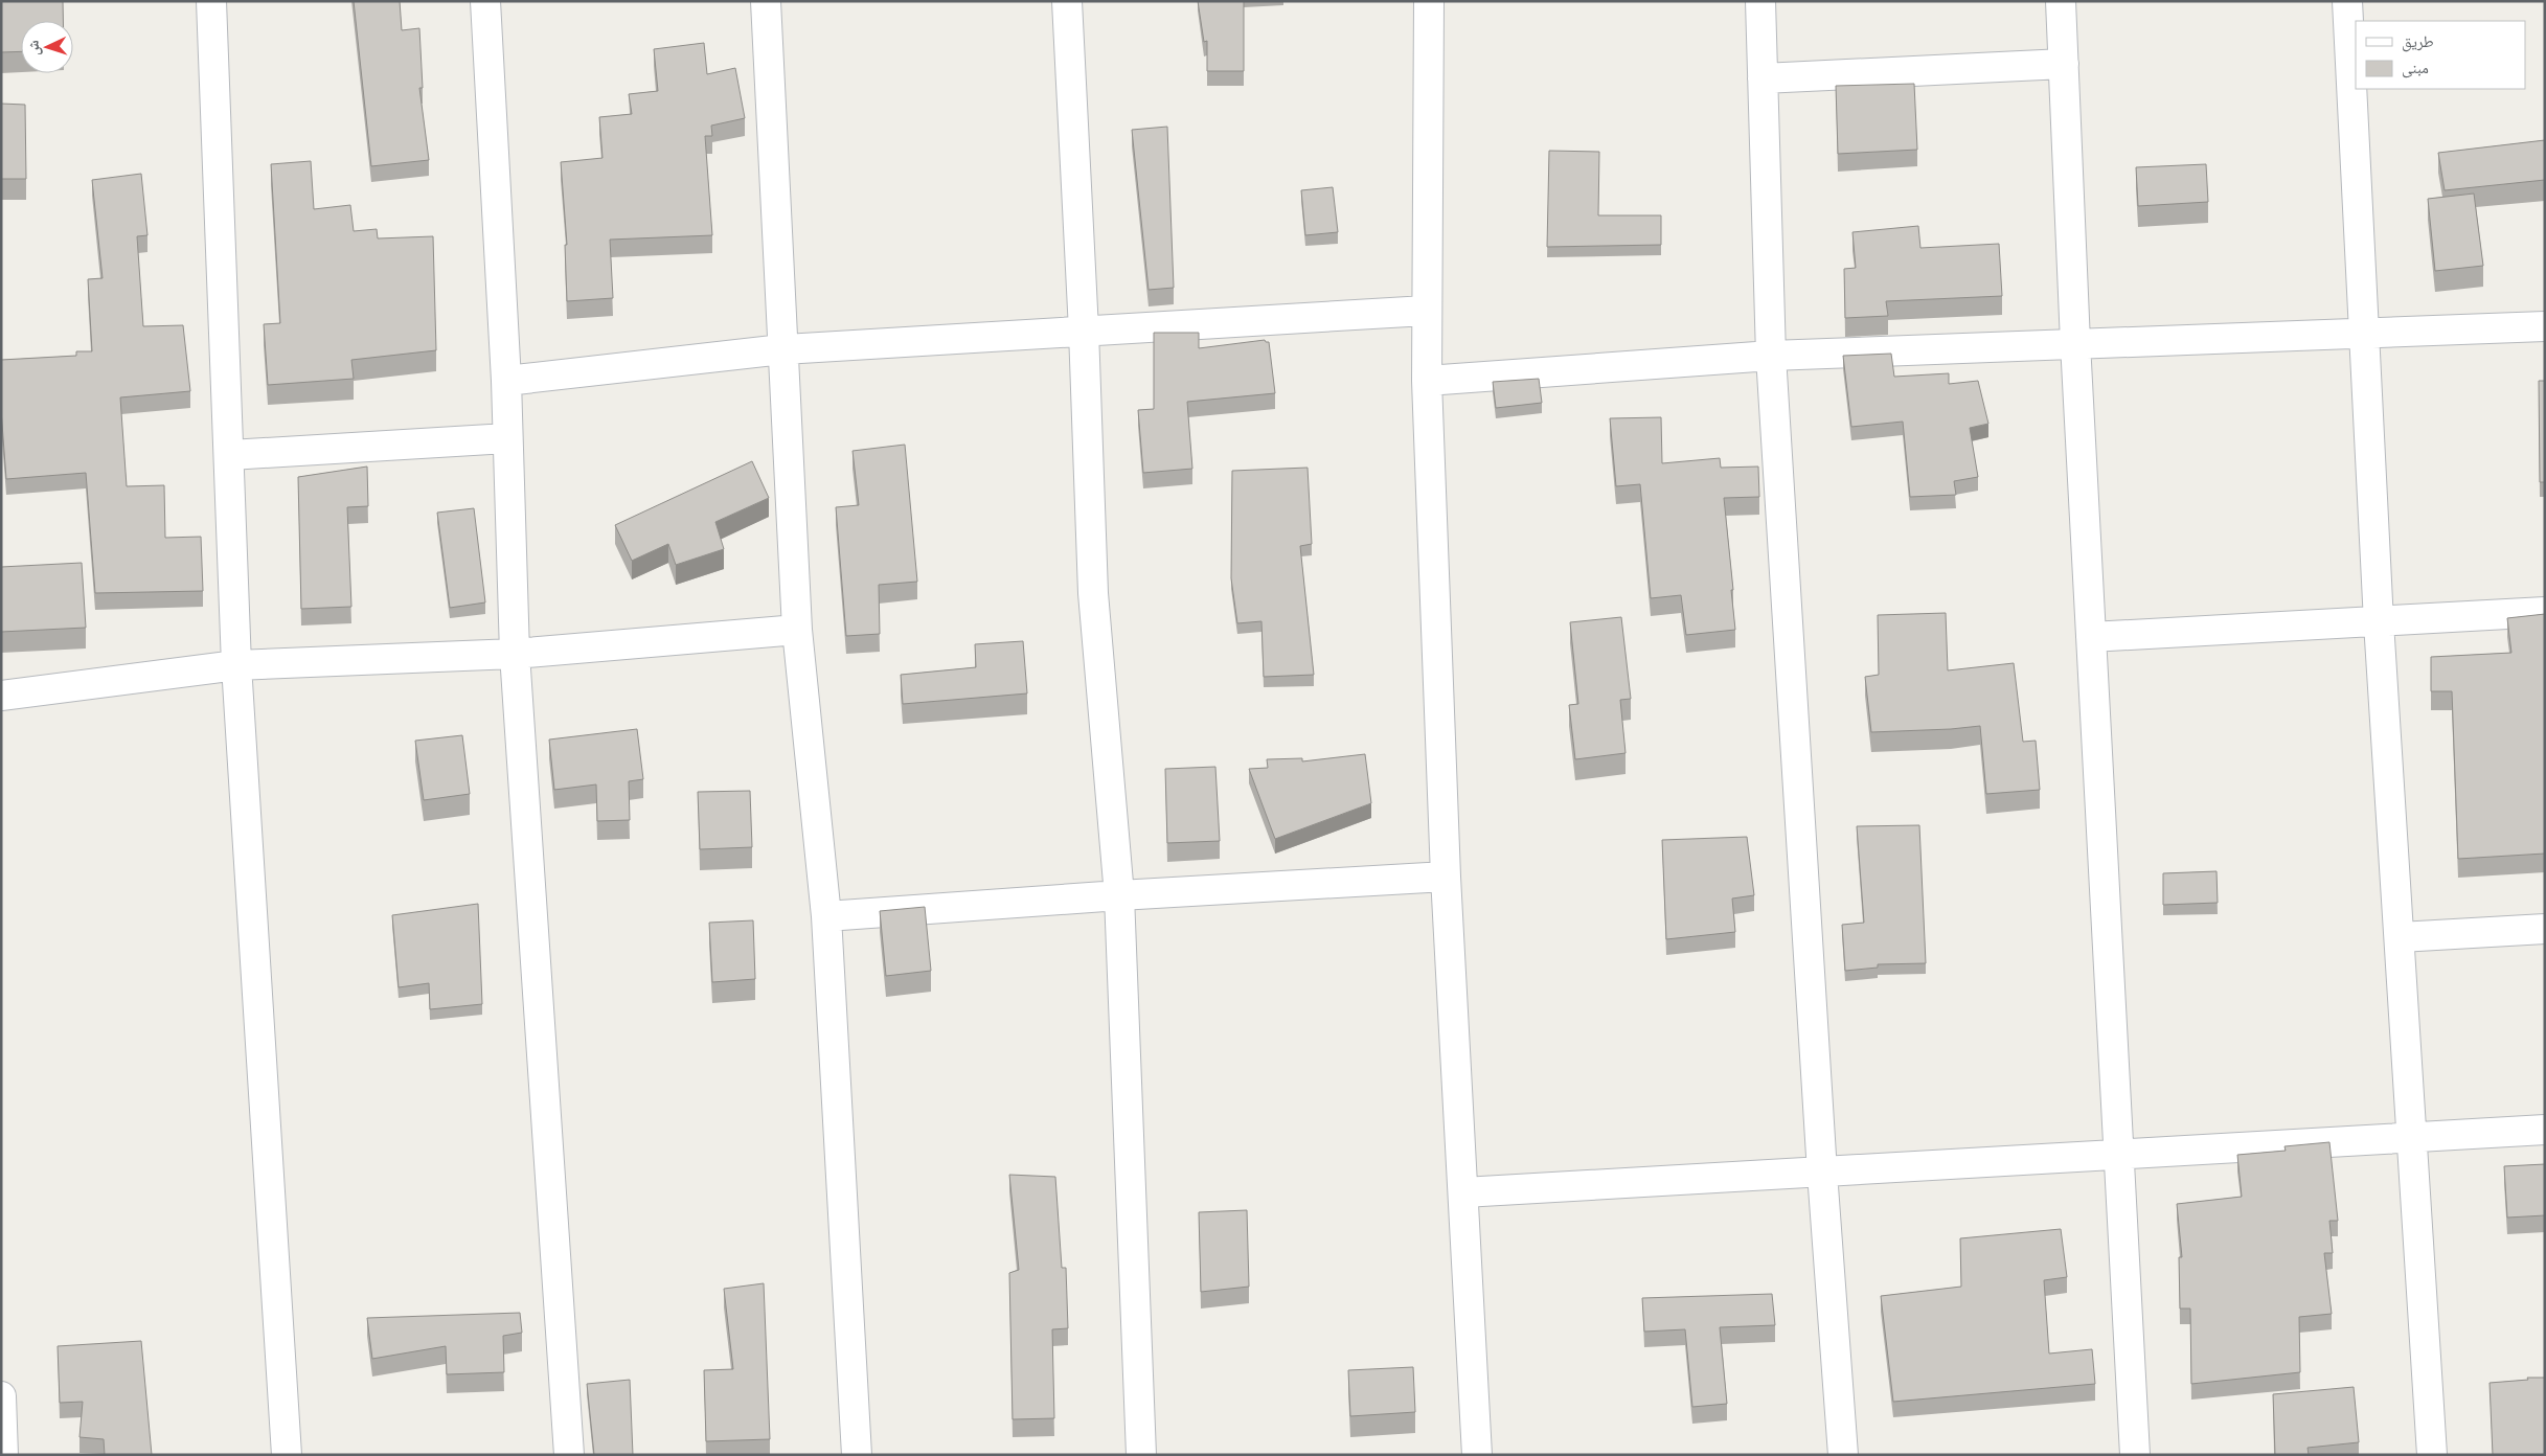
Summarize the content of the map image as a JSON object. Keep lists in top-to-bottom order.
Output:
{
  "legend": ["طريق", "مبنى"],
  "north": "left"
}
